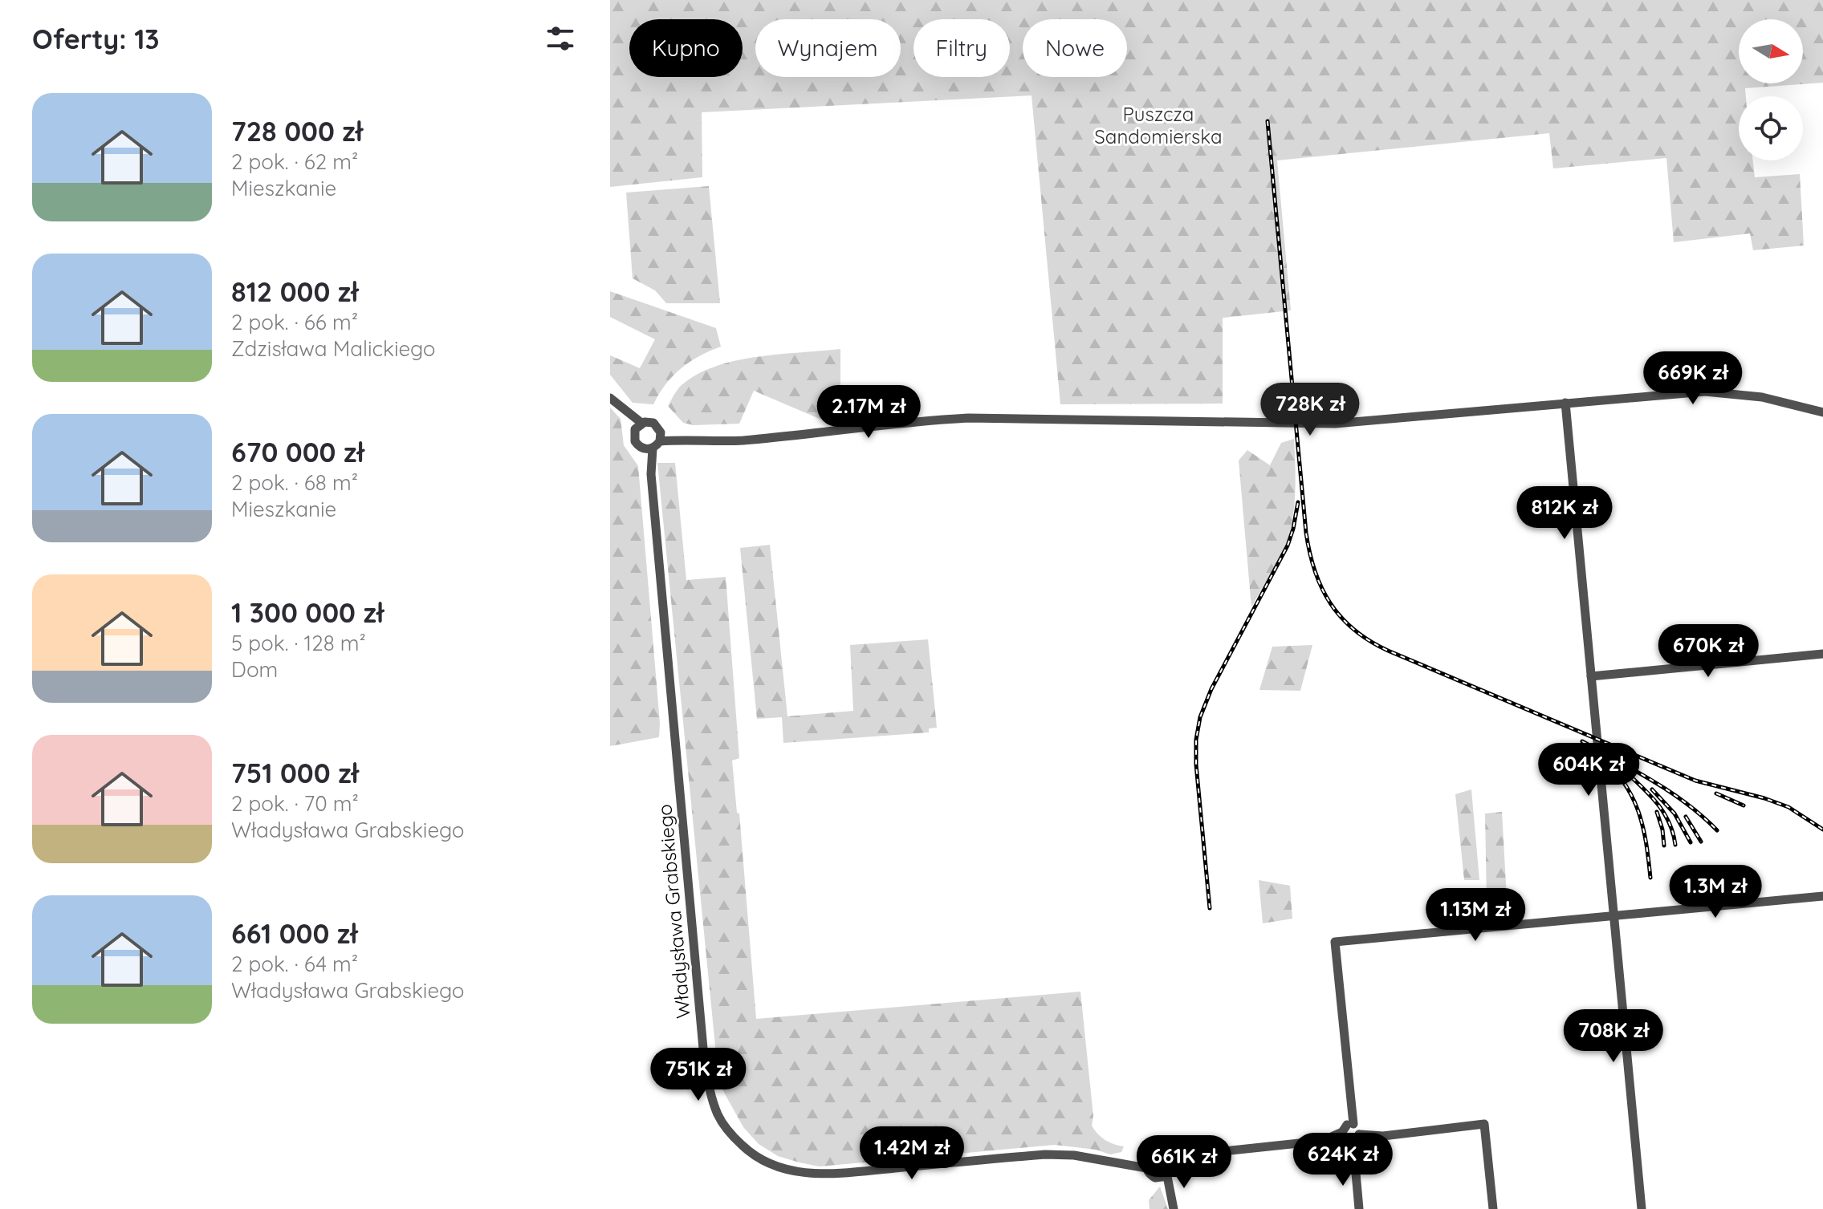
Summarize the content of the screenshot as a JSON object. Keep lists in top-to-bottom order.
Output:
{
  "streets": {
    "street": ["Władysława Grabskiego"]
  },
  "parks": ["Puszcza Sandomierska"],
  "north": "right",
  "page": {
    "heading": "Oferty: 13",
    "chip": [
      "Kupno",
      "Wynajem",
      "Filtry",
      "Nowe"
    ],
    "list": [
      {
        "name": "728 000 zł",
        "note": "2 pok. · 62 m² · Mieszkanie"
      },
      {
        "name": "812 000 zł",
        "note": "2 pok. · 66 m² · Zdzisława Malickiego"
      },
      {
        "name": "670 000 zł",
        "note": "2 pok. · 68 m² · Mieszkanie"
      },
      {
        "name": "1 300 000 zł",
        "note": "5 pok. · 128 m² · Dom"
      },
      {
        "name": "751 000 zł",
        "note": "2 pok. · 70 m² · Władysława Grabskiego"
      },
      {
        "name": "661 000 zł",
        "note": "2 pok. · 64 m² · Władysława Grabskiego"
      }
    ],
    "price": [
      "669K zł",
      "728K zł",
      "2.17M zł",
      "812K zł",
      "670K zł",
      "604K zł",
      "1.3M zł",
      "1.13M zł",
      "708K zł",
      "751K zł",
      "1.42M zł",
      "624K zł",
      "661K zł"
    ]
  }
}
